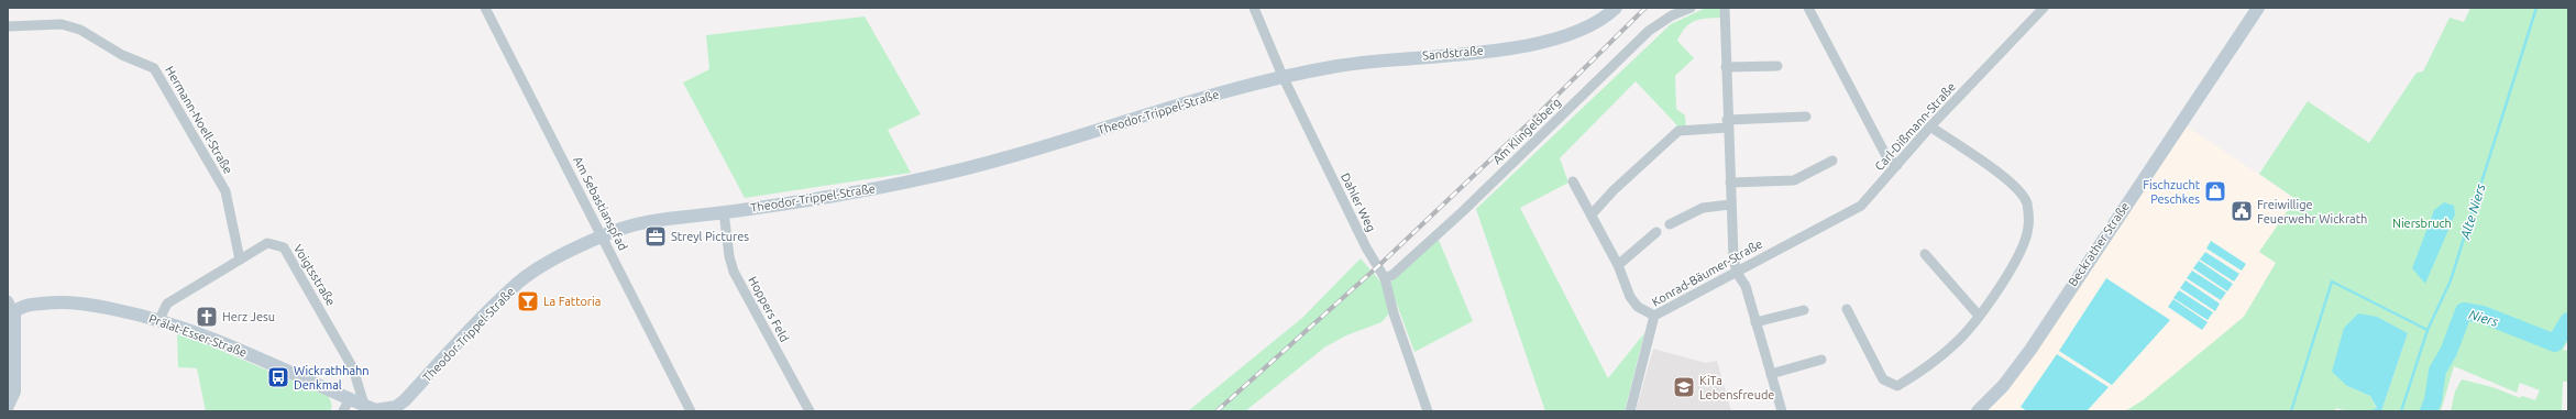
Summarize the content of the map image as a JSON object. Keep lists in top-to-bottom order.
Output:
{
  "streets": {
    "main road": [
      "Sandstraße",
      "Theodor-Trippel-Straße",
      "Beckrather Straße",
      "Prälat-Esser-Straße"
    ],
    "street": [
      "Hermann-Noell-Straße",
      "Carl-Dißmann-Straße",
      "Am Klingelsberg",
      "Dahler Weg",
      "Am Sebastianspfad",
      "Konrad-Bäumer-Straße",
      "Voigtsstraße",
      "Hoppers Feld"
    ]
  },
  "crossings": [
    ["Sandstraße", "Theodor-Trippel-Straße"],
    ["Sandstraße", "Dahler Weg"],
    ["Theodor-Trippel-Straße", "Dahler Weg"],
    ["Theodor-Trippel-Straße", "Am Sebastianspfad"],
    ["Theodor-Trippel-Straße", "Hoppers Feld"],
    ["Theodor-Trippel-Straße", "Prälat-Esser-Straße"],
    ["Hermann-Noell-Straße", "Voigtsstraße"],
    ["Carl-Dißmann-Straße", "Konrad-Bäumer-Straße"],
    ["Am Klingelsberg", "Dahler Weg"],
    ["Voigtsstraße", "Prälat-Esser-Straße"]
  ],
  "water": ["Alte Niers", "Niers"],
  "parks": ["Niersbruch"],
  "places": {
    "shop": ["Fischzucht Peschkes"],
    "public building": ["Freiwillige Feuerwehr Wickrath"],
    "office": ["Streyl Pictures"],
    "bar": ["La Fattoria"],
    "church": ["Herz Jesu"],
    "bus stop": ["Wickrathhahn Denkmal"],
    "school or university": ["KiTa Lebensfreude"]
  }
}
